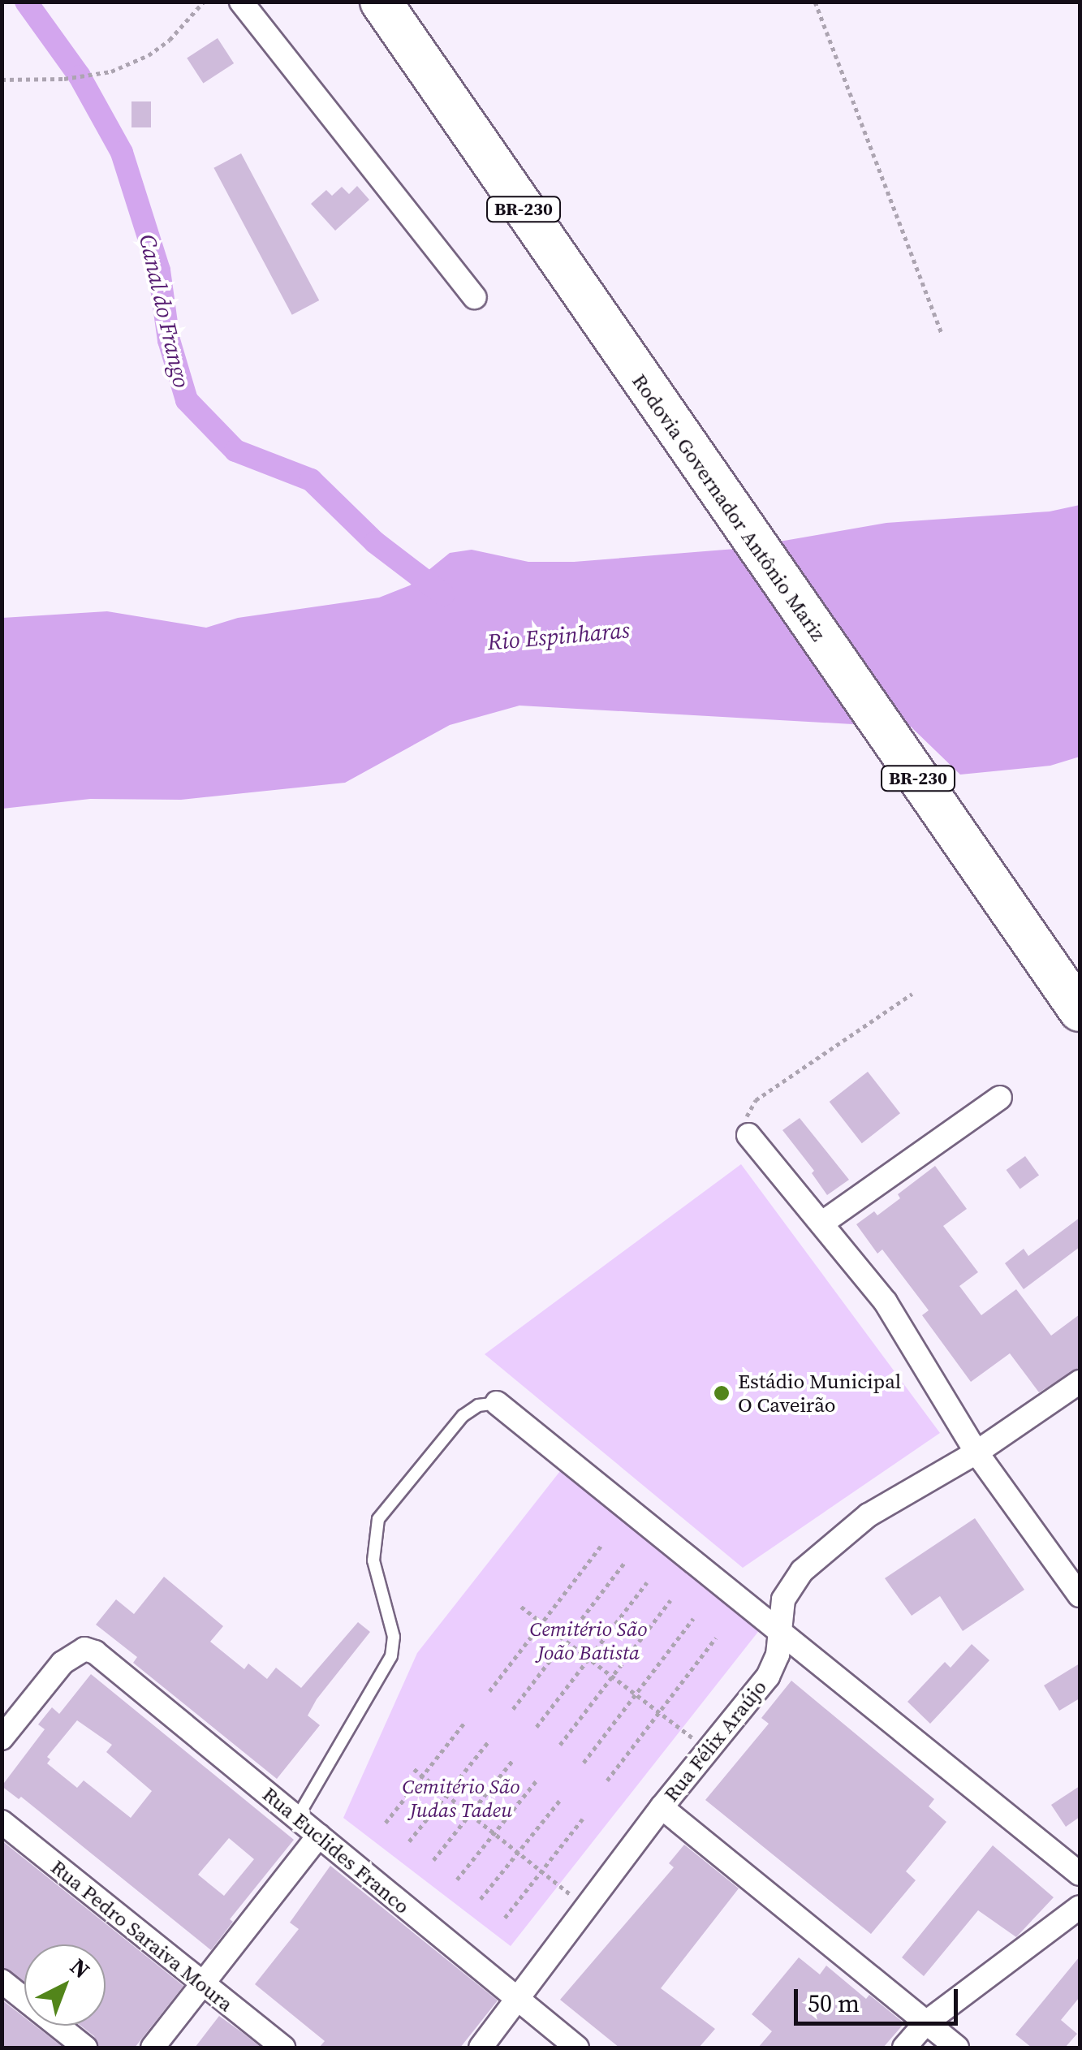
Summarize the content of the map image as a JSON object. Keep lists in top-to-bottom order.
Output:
{
  "streets": {
    "highway": ["BR-230", "Rodovia Governador Antônio Mariz"],
    "street": ["Rua Félix Araújo", "Rua Euclides Franco", "Rua Pedro Saraiva Moura"]
  },
  "crossings": [
    ["Rua Félix Araújo", "Rua Euclides Franco"]
  ],
  "water": ["Canal do Frango", "Rio Espinharas"],
  "parks": ["Cemitério São João Batista", "Cemitério São Judas Tadeu"],
  "places": ["Estádio Municipal O Caveirão"],
  "scale_bar": "50 m",
  "north": "top right"
}
